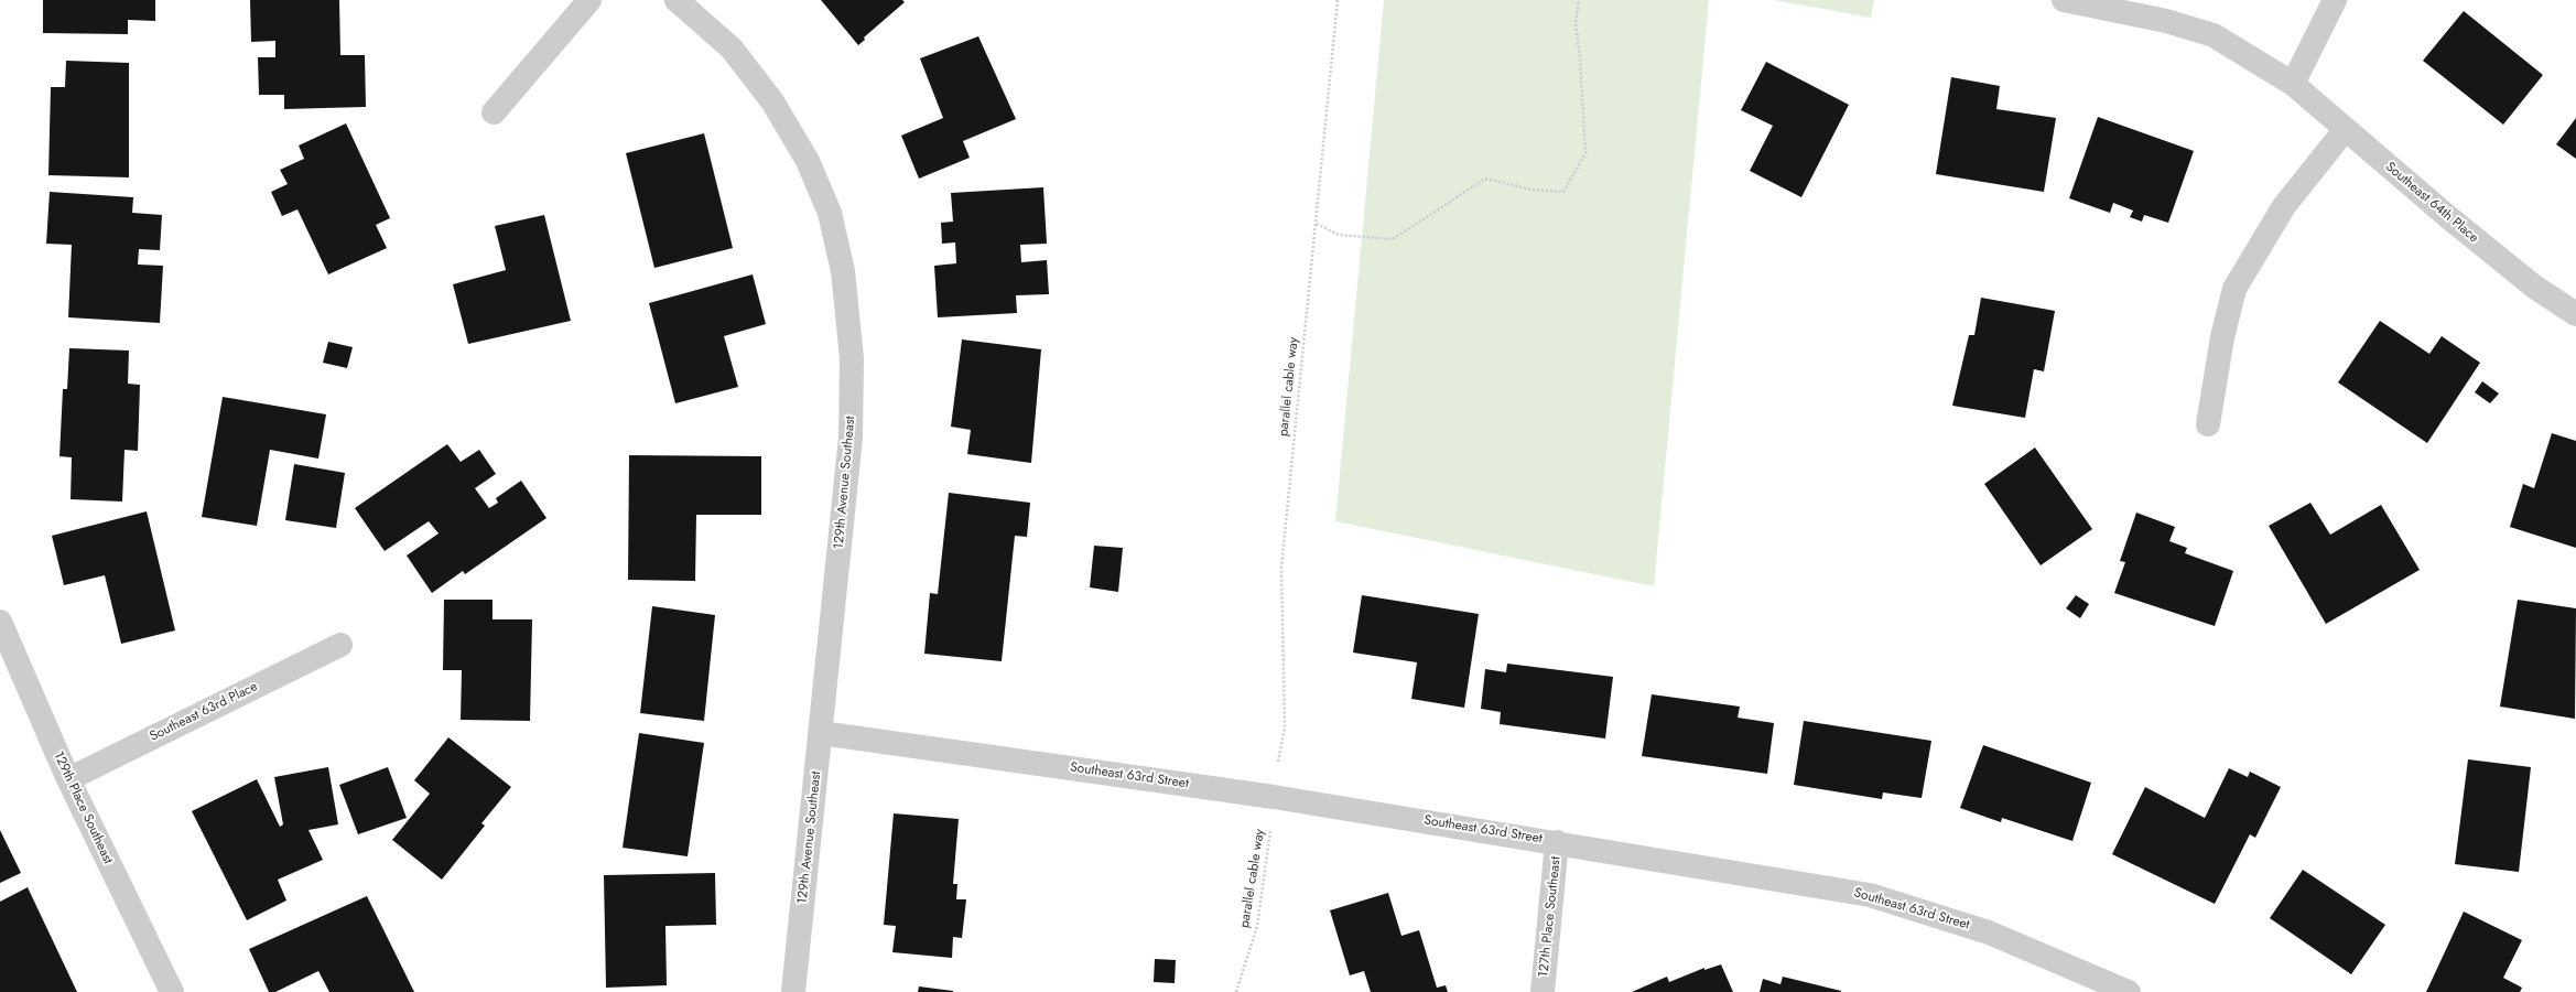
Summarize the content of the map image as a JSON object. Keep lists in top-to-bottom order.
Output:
{
  "streets": {
    "street": [
      "Southeast 64th Place",
      "129th Avenue Southeast",
      "Southeast 63rd Place",
      "Southeast 63rd Street",
      "129th Place Southeast",
      "127th Place Southeast"
    ],
    "path": ["parallel cable way"]
  },
  "crossings": [
    ["129th Avenue Southeast", "Southeast 63rd Street"],
    ["Southeast 63rd Place", "129th Place Southeast"],
    ["Southeast 63rd Street", "127th Place Southeast"]
  ]
}
